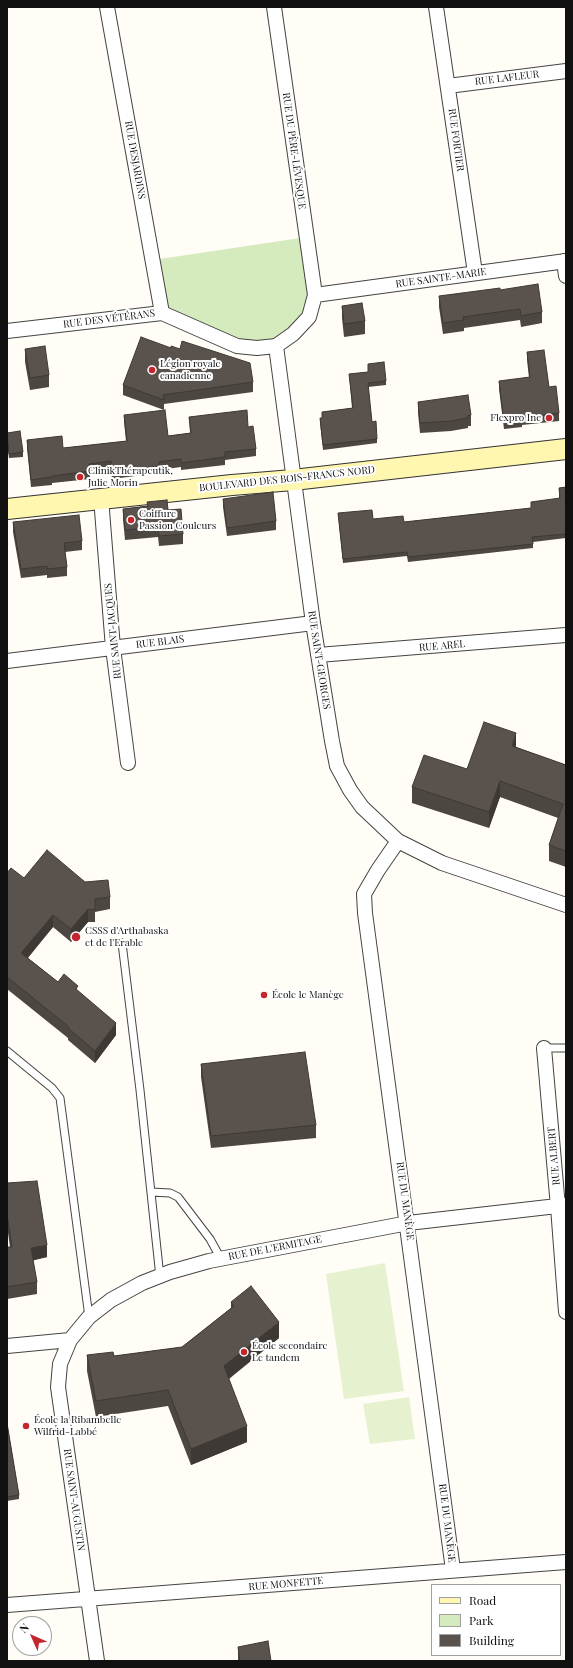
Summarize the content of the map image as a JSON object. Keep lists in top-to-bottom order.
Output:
{
  "streets": {
    "street": [
      "RUE LAFLEUR",
      "RUE FORTIER",
      "RUE DU PÈRE-LÉVESQUE",
      "RUE DESJARDINS",
      "RUE SAINTE-MARIE",
      "RUE DES VÉTÉRANS",
      "BOULEVARD DES BOIS-FRANCS NORD",
      "RUE SAINT-JACQUES",
      "RUE BLAIS",
      "RUE AREL",
      "RUE SAINT-GEORGES",
      "RUE ALBERT",
      "RUE DU MANÈGE",
      "RUE DE L'ERMITAGE",
      "RUE SAINT-AUGUSTIN",
      "RUE MONFETTE"
    ]
  },
  "crossings": [
    ["RUE LAFLEUR", "RUE FORTIER"],
    ["RUE FORTIER", "RUE SAINTE-MARIE"],
    ["RUE DU PÈRE-LÉVESQUE", "RUE SAINTE-MARIE"],
    ["RUE DESJARDINS", "RUE DES VÉTÉRANS"],
    ["RUE DES VÉTÉRANS", "RUE SAINT-GEORGES"],
    ["BOULEVARD DES BOIS-FRANCS NORD", "RUE SAINT-JACQUES"],
    ["BOULEVARD DES BOIS-FRANCS NORD", "RUE SAINT-GEORGES"],
    ["RUE SAINT-JACQUES", "RUE BLAIS"],
    ["RUE BLAIS", "RUE SAINT-GEORGES"],
    ["RUE AREL", "RUE SAINT-GEORGES"],
    ["RUE SAINT-GEORGES", "RUE DU MANÈGE"],
    ["RUE ALBERT", "RUE DE L'ERMITAGE"],
    ["RUE DU MANÈGE", "RUE DE L'ERMITAGE"],
    ["RUE DU MANÈGE", "RUE MONFETTE"],
    ["RUE DE L'ERMITAGE", "RUE SAINT-AUGUSTIN"],
    ["RUE SAINT-AUGUSTIN", "RUE MONFETTE"]
  ],
  "places": [
    "Légion royale canadienne",
    "Flexpro Inc",
    "ClinikThérapeutik, Julie Morin",
    "Coiffure Passion Couleurs",
    "CSSS d'Arthabaska et de l'Erable",
    "École le Manège",
    "École secondaire Le tandem",
    "École la Ribambelle Wilfrid-Labbé"
  ],
  "legend": ["Road", "Park", "Building"],
  "north": "top left"
}
